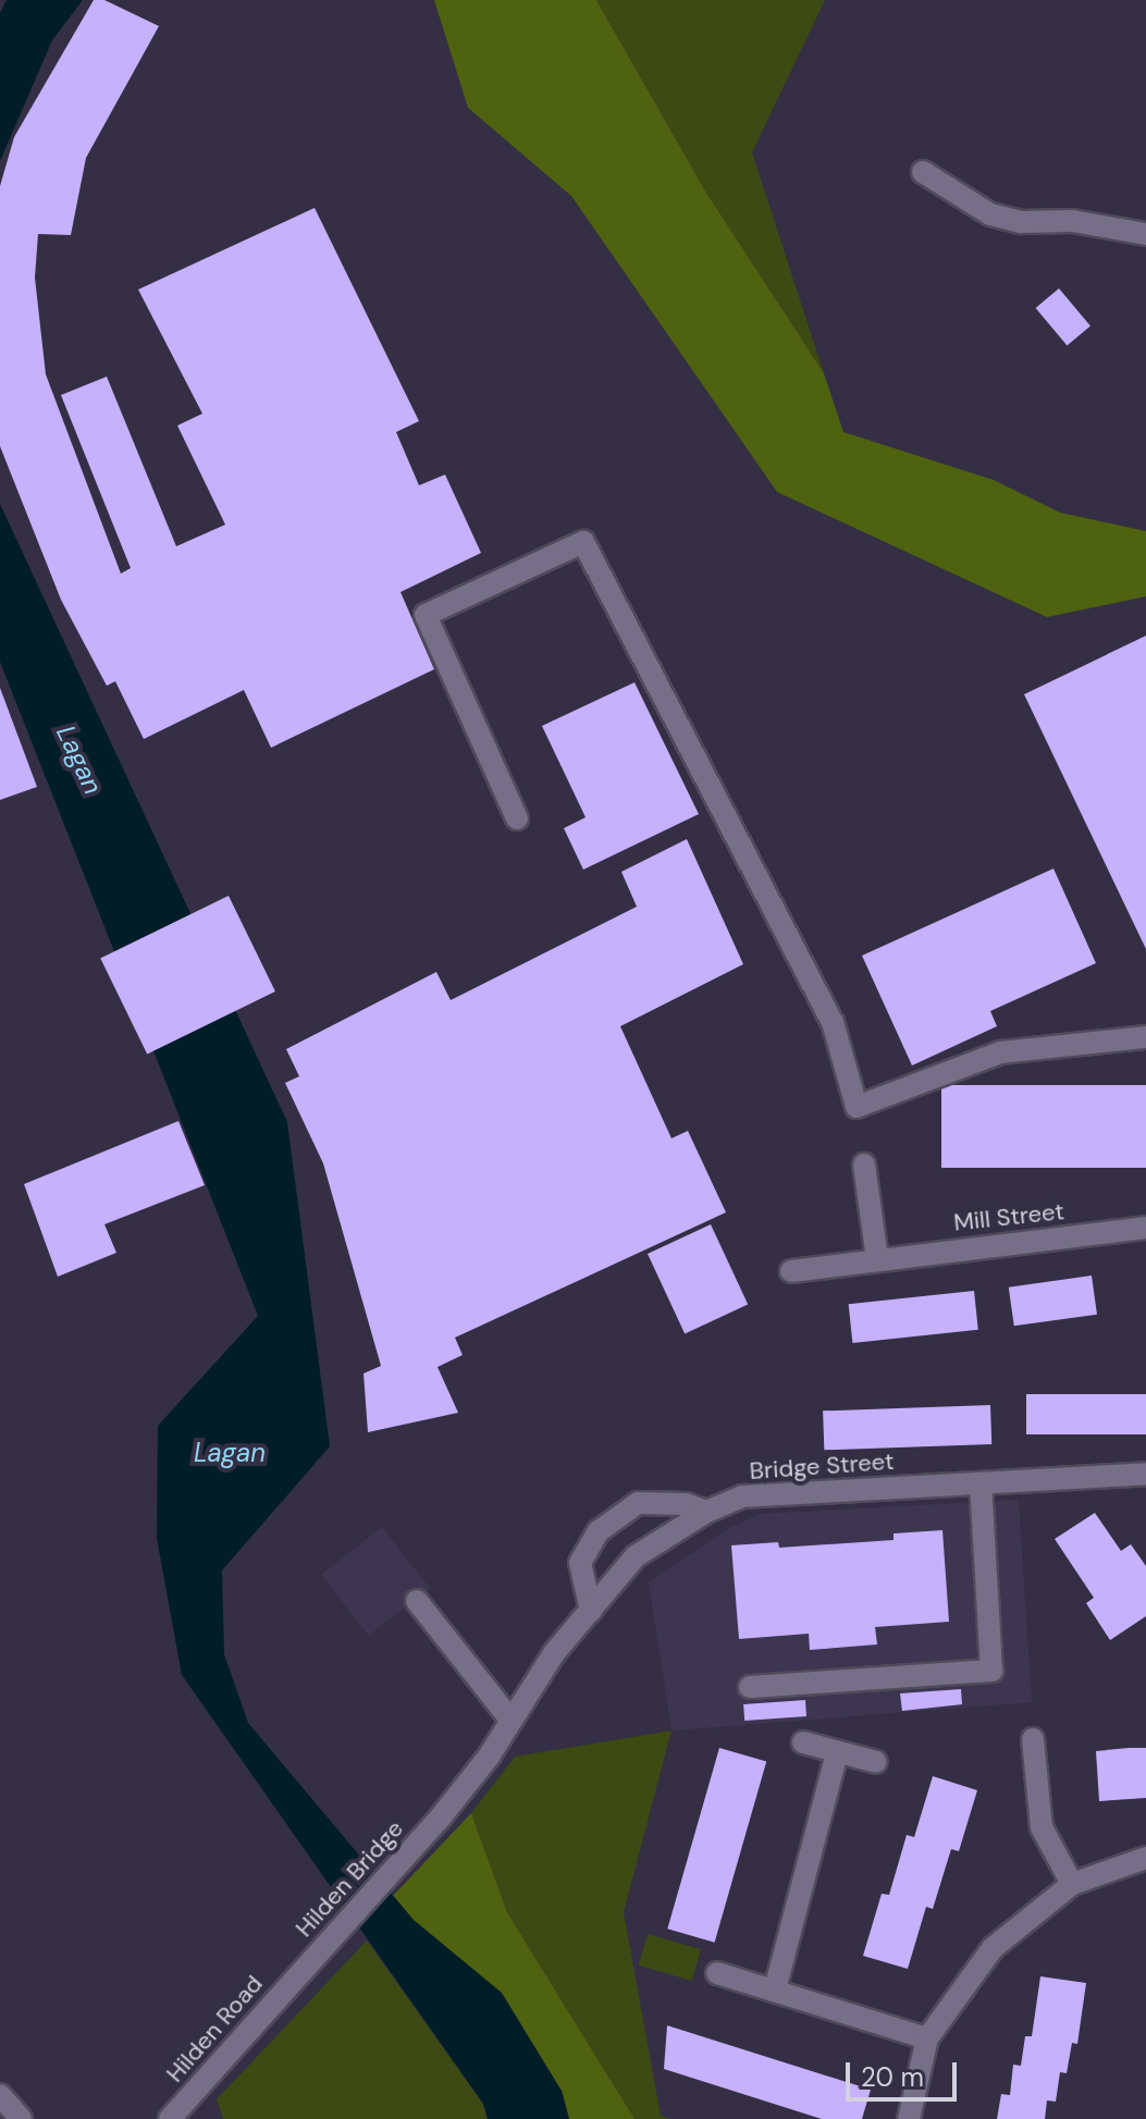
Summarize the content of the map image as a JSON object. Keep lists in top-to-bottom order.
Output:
{
  "streets": {
    "street": [
      "Mill Street",
      "Bridge Street",
      "Hilden Bridge",
      "Hilden Road"
    ]
  },
  "crossings": [
    ["Bridge Street", "Hilden Bridge"],
    ["Hilden Bridge", "Hilden Road"]
  ],
  "water": ["Lagan"],
  "scale_bar": "20 m"
}
